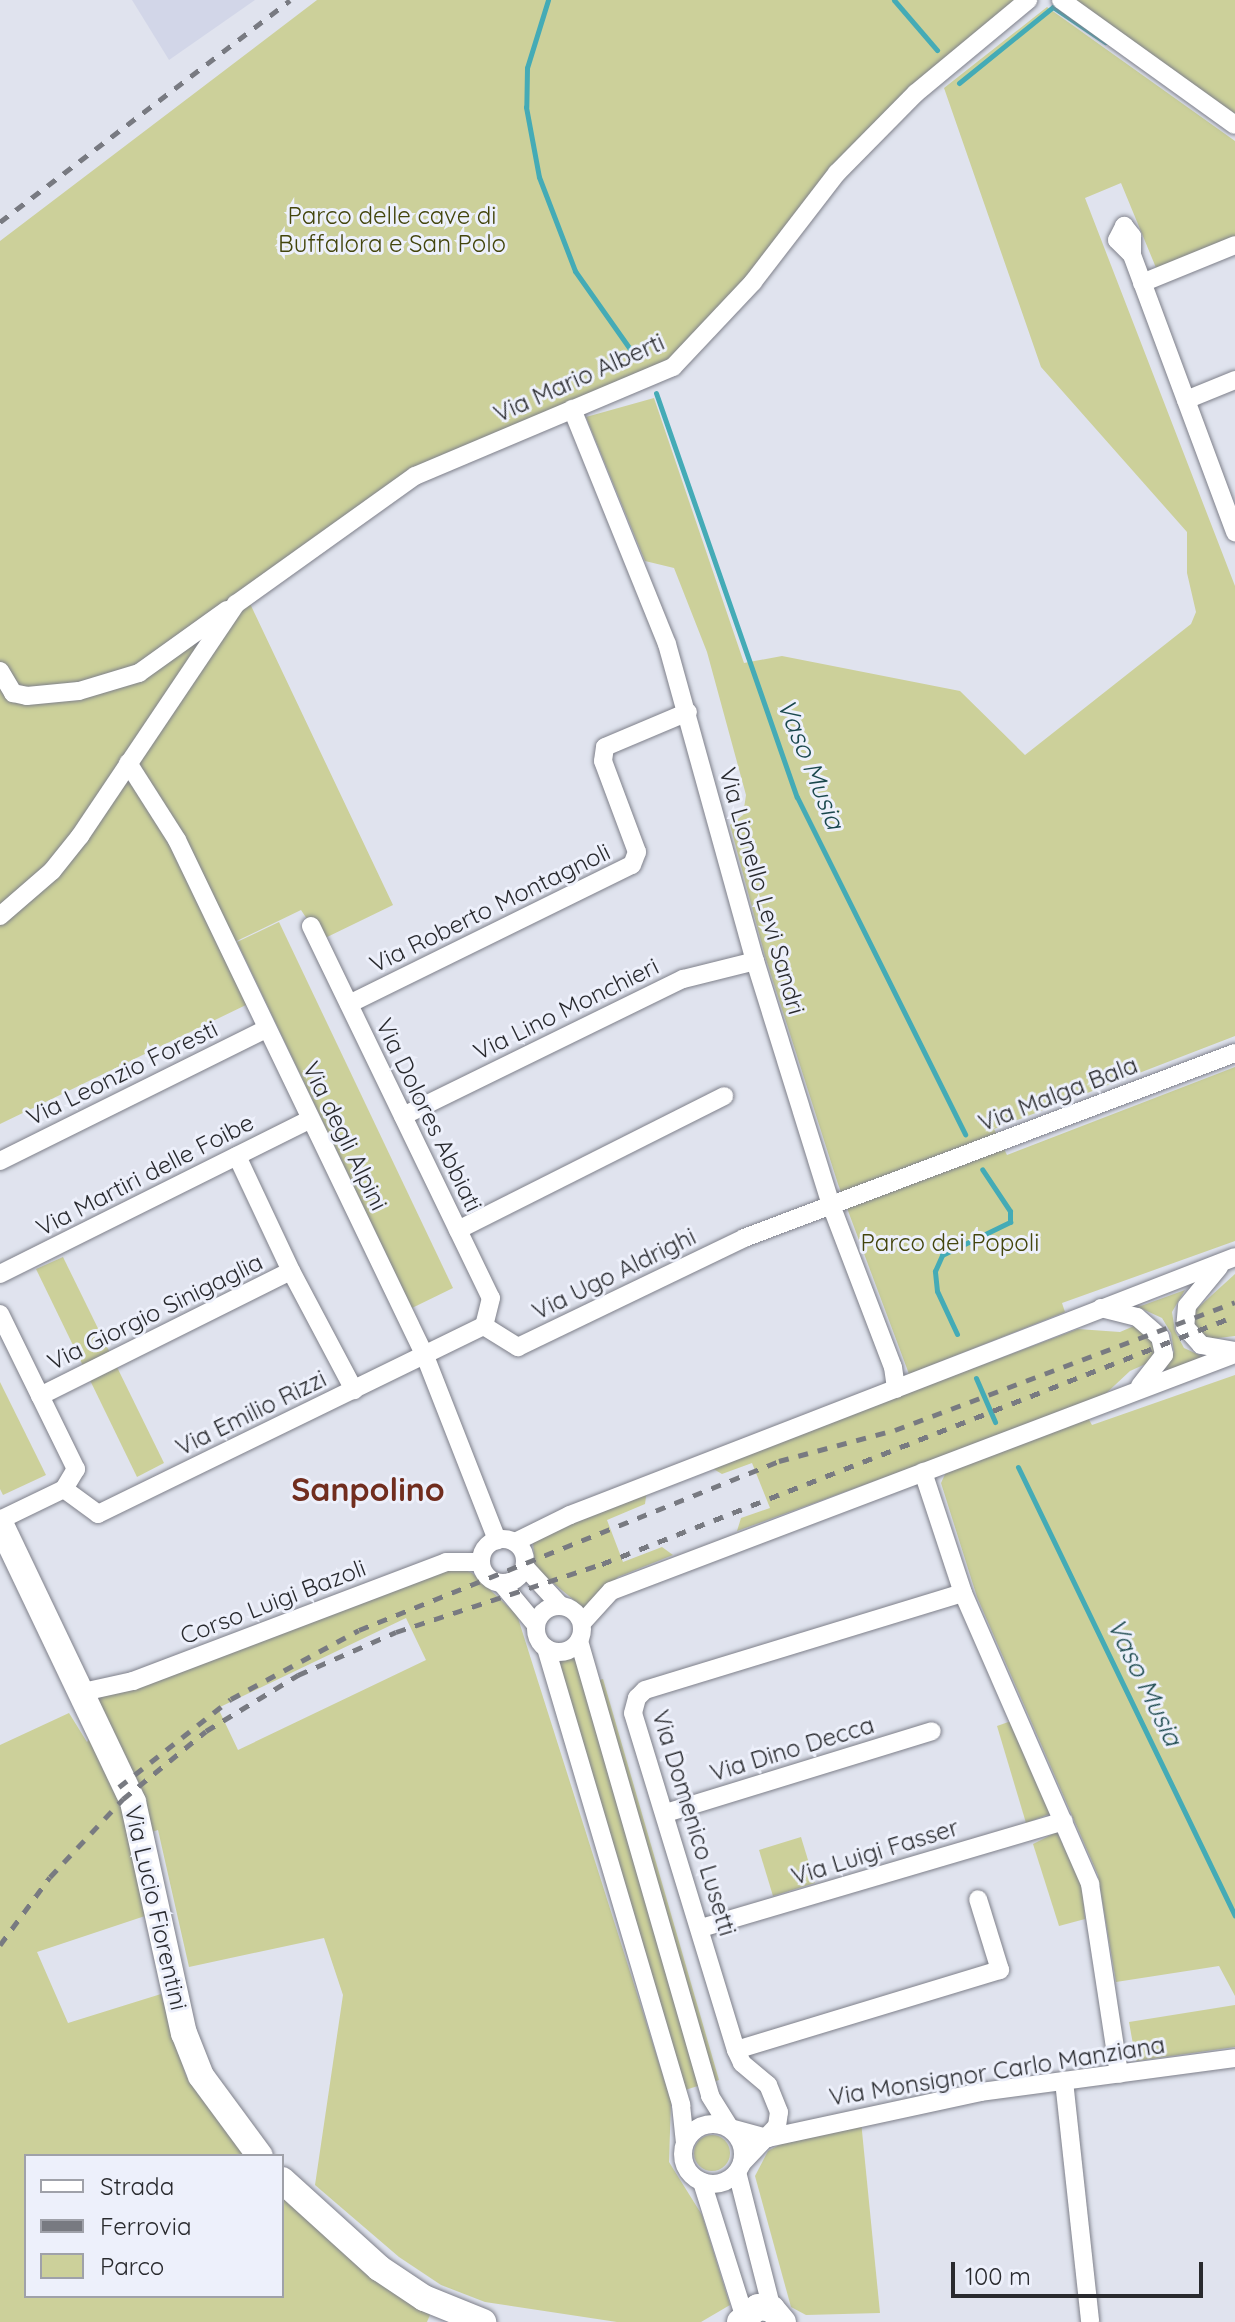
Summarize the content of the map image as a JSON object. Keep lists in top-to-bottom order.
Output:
{
  "streets": {
    "street": [
      "Via Mario Alberti",
      "Via Lionello Levi Sandri",
      "Via Roberto Montagnoli",
      "Via Lino Monchieri",
      "Via Leonzio Foresti",
      "Via Malga Bala",
      "Via Dolores Abbiati",
      "Via degli Alpini",
      "Via Martiri delle Foibe",
      "Via Ugo Aldrighi",
      "Via Giorgio Sinigaglia",
      "Via Emilio Rizzi",
      "Corso Luigi Bazoli",
      "Via Dino Decca",
      "Via Domenico Lusetti",
      "Via Luigi Fasser",
      "Via Lucio Fiorentini",
      "Via Monsignor Carlo Manziana"
    ]
  },
  "crossings": [
    ["Via Mario Alberti", "Via Lionello Levi Sandri"],
    ["Via Mario Alberti", "Via degli Alpini"],
    ["Via Lionello Levi Sandri", "Via Roberto Montagnoli"],
    ["Via Lionello Levi Sandri", "Via Lino Monchieri"],
    ["Via Lionello Levi Sandri", "Via Malga Bala"],
    ["Via Lionello Levi Sandri", "Via Ugo Aldrighi"],
    ["Via Roberto Montagnoli", "Via Dolores Abbiati"],
    ["Via Lino Monchieri", "Via Dolores Abbiati"],
    ["Via Leonzio Foresti", "Via degli Alpini"],
    ["Via Malga Bala", "Via Ugo Aldrighi"],
    ["Via Dolores Abbiati", "Via Ugo Aldrighi"],
    ["Via degli Alpini", "Via Martiri delle Foibe"],
    ["Via degli Alpini", "Via Emilio Rizzi"],
    ["Via degli Alpini", "Corso Luigi Bazoli"],
    ["Via Martiri delle Foibe", "Via Giorgio Sinigaglia"],
    ["Via Giorgio Sinigaglia", "Via Emilio Rizzi"],
    ["Corso Luigi Bazoli", "Via Lucio Fiorentini"],
    ["Via Dino Decca", "Via Domenico Lusetti"],
    ["Via Domenico Lusetti", "Via Luigi Fasser"],
    ["Via Domenico Lusetti", "Via Monsignor Carlo Manziana"]
  ],
  "districts": ["Sanpolino"],
  "water": ["Vaso Musia"],
  "parks": ["Parco delle cave di Buffalora e San Polo", "Parco dei Popoli"],
  "legend": ["Strada", "Ferrovia", "Parco"],
  "scale_bar": "100 m"
}
